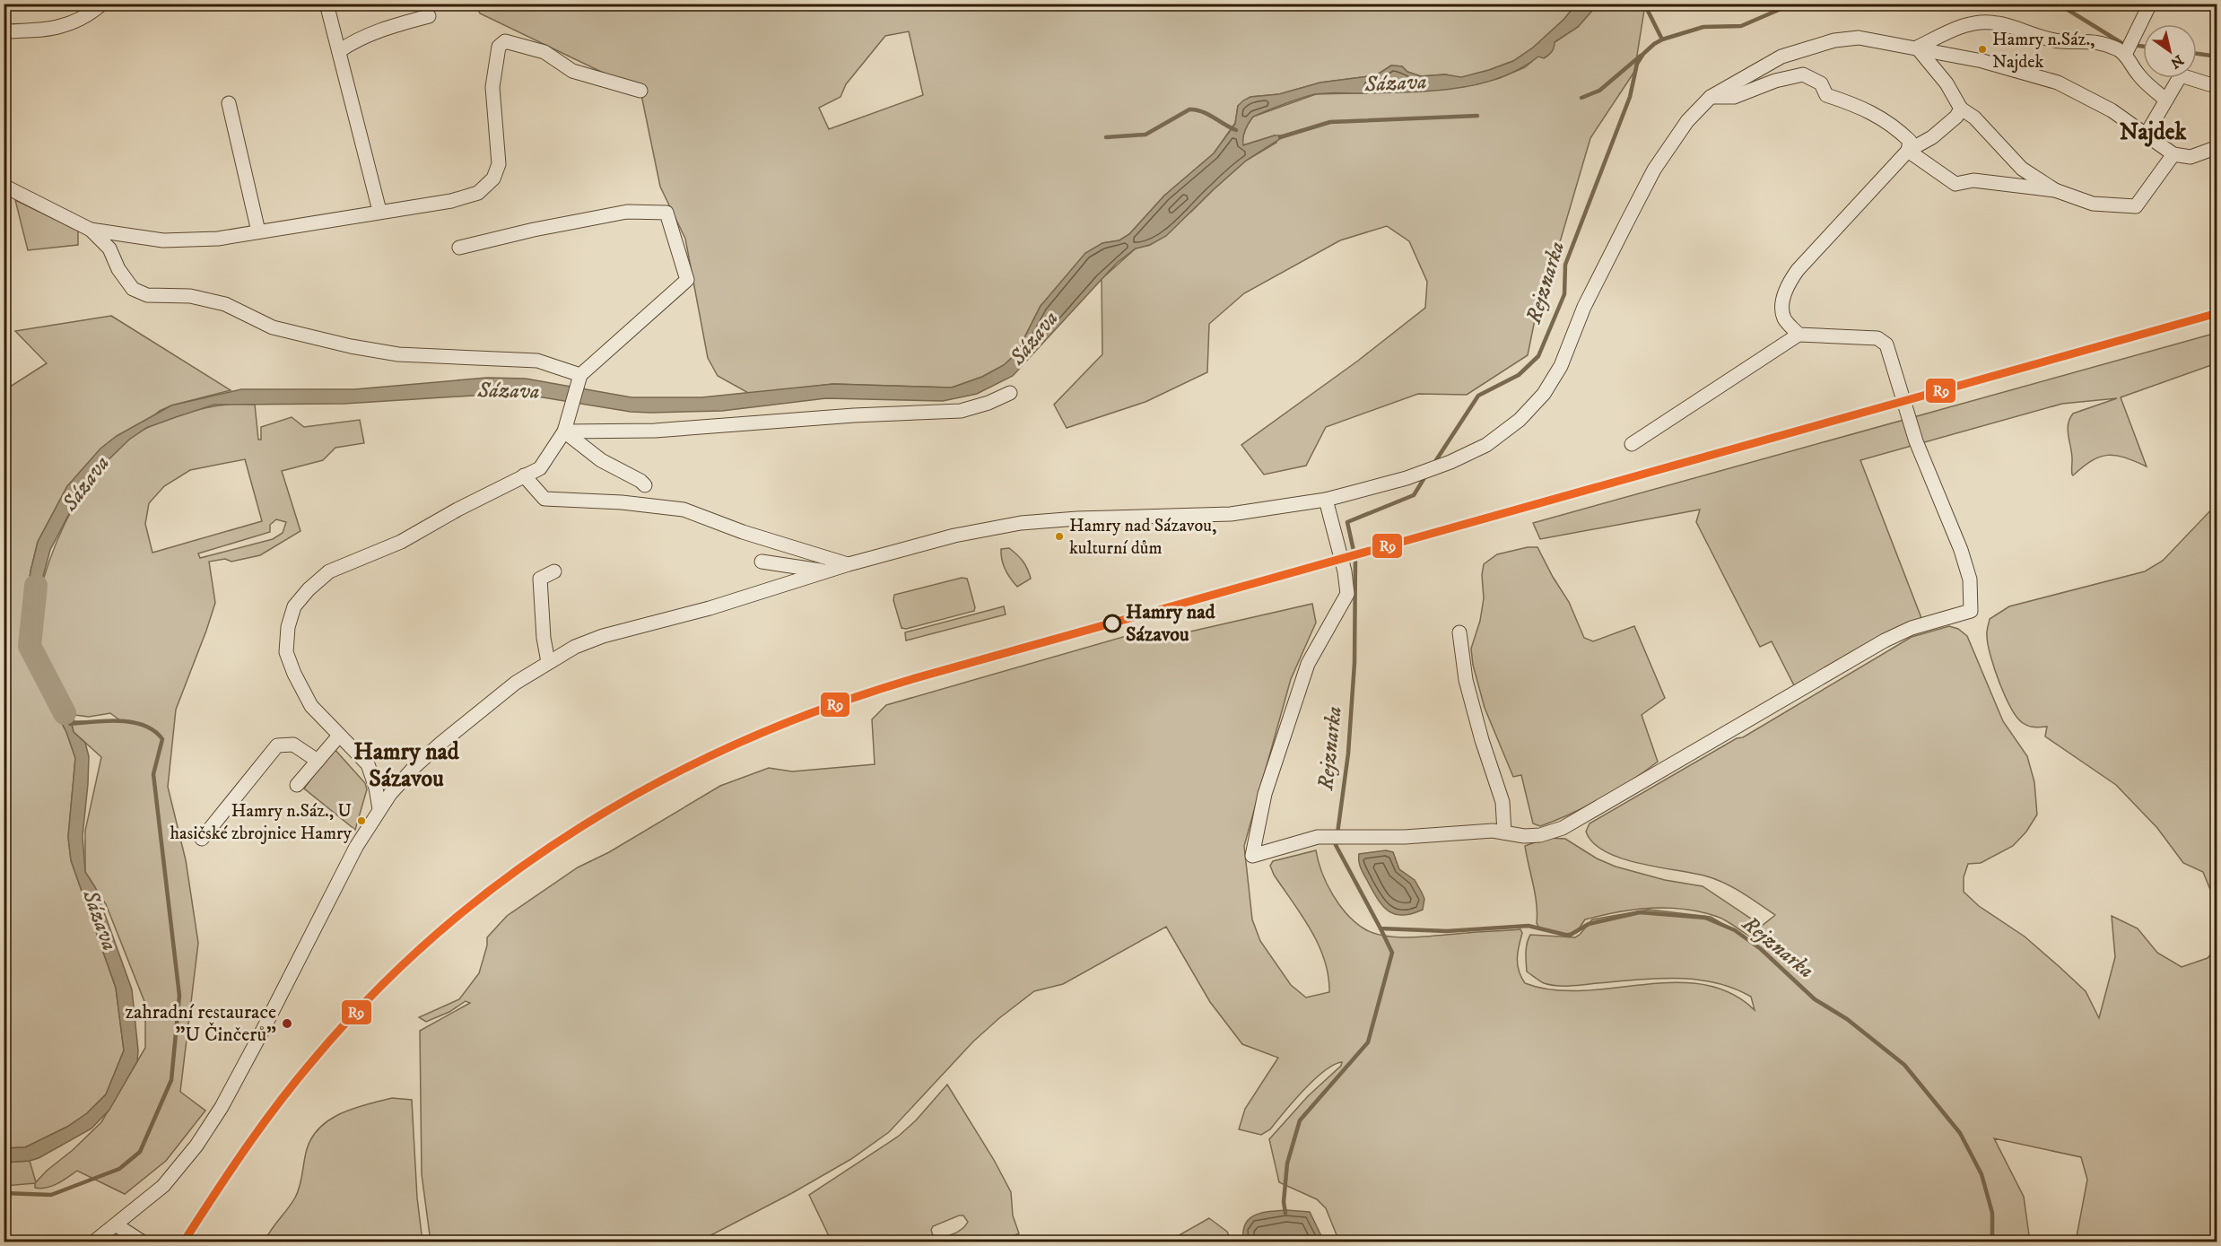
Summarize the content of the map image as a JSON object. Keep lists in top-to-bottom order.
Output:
{
  "districts": ["Najdek", "Hamry nad Sázavou"],
  "water": ["Sázava", "Rejznarka"],
  "places": [
    "Hamry n.Sáz., Najdek",
    "Hamry nad Sázavou, kulturní dům",
    "Hamry nad Sázavou",
    "Hamry n.Sáz., U hasičské zbrojnice Hamry",
    "zahradní restaurace \"U Činčerů\""
  ],
  "lines": ["transit line R9"],
  "north": "bottom right"
}
